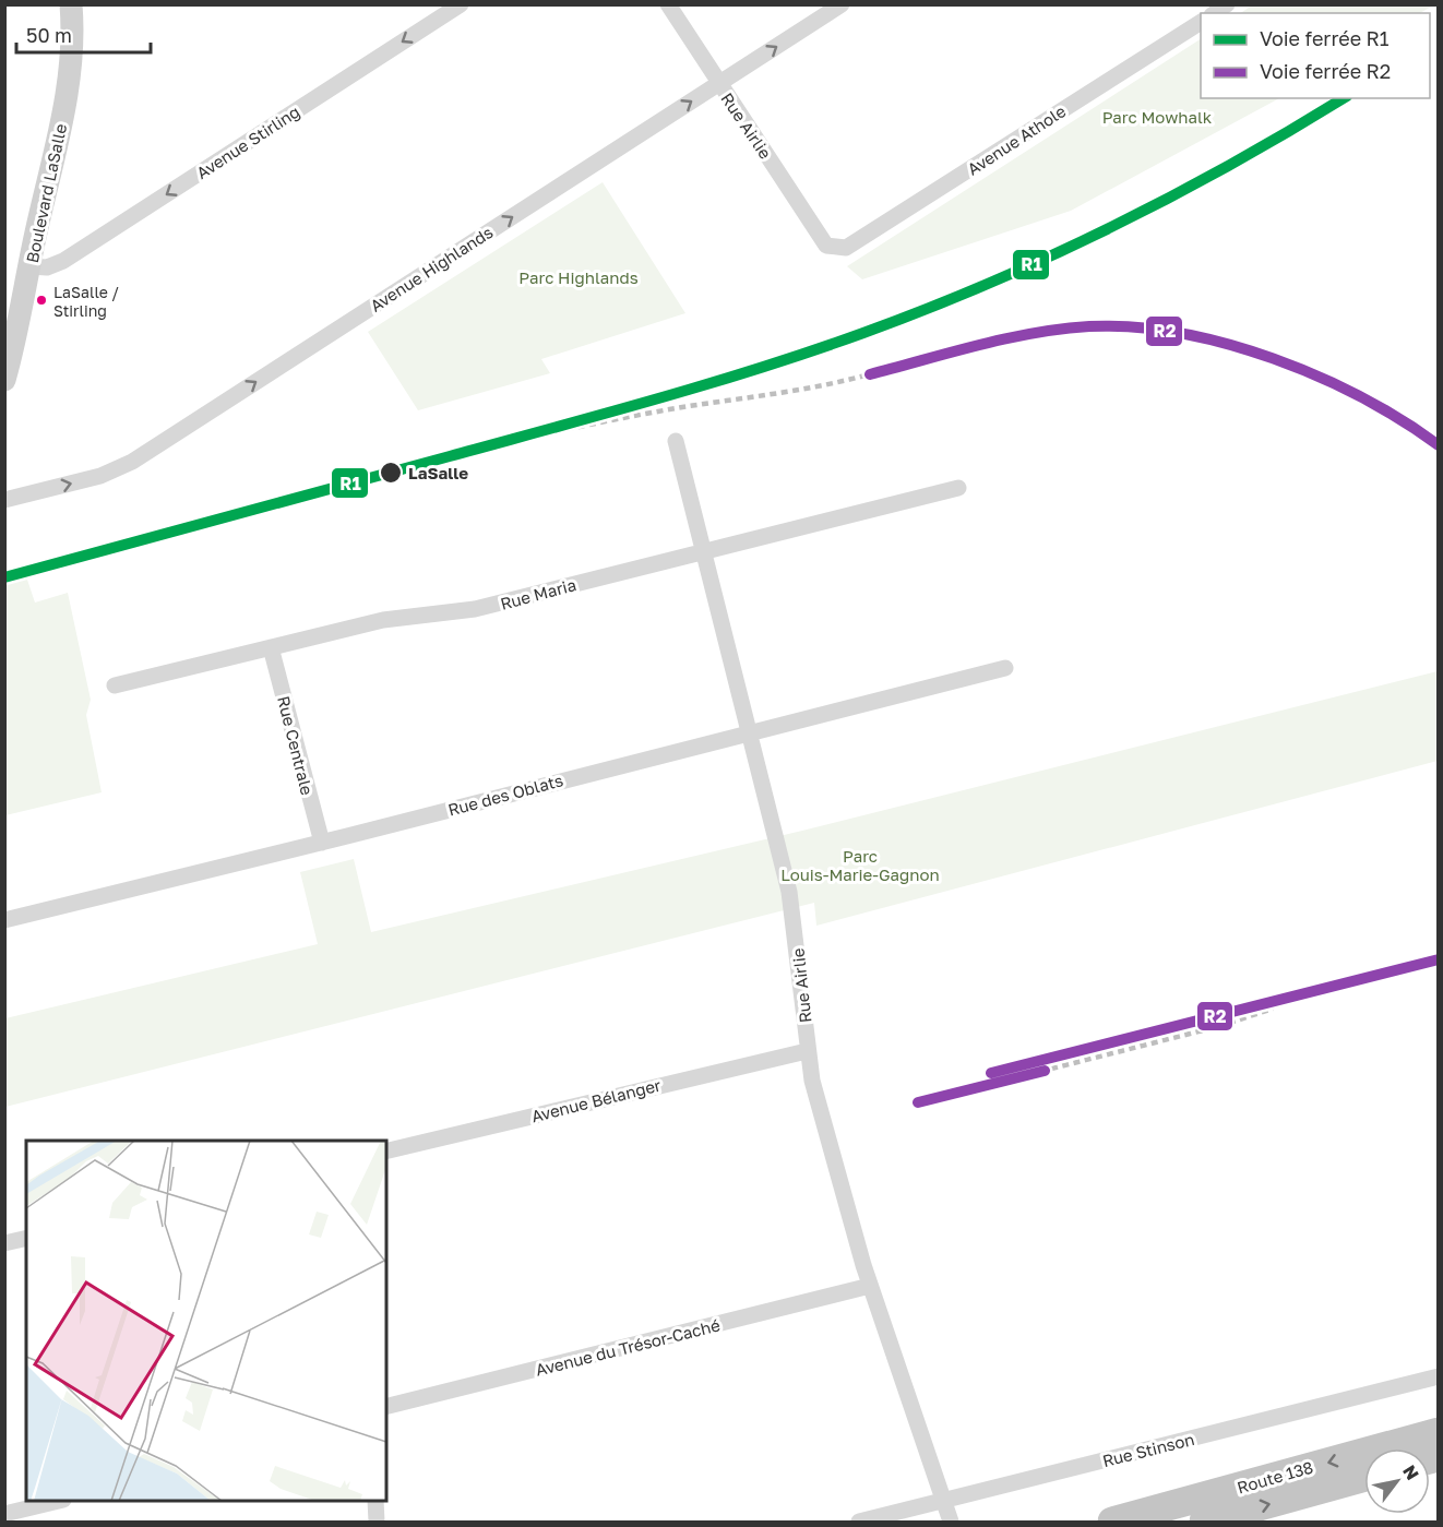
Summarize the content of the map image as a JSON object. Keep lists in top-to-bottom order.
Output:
{
  "streets": {
    "highway": ["Route 138"],
    "main road": ["Boulevard LaSalle"],
    "street": [
      "Rue Airlie",
      "Avenue Athole",
      "Avenue Stirling",
      "Avenue Highlands",
      "Rue Maria",
      "Rue Centrale",
      "Rue des Oblats",
      "Avenue Bélanger",
      "Avenue du Trésor-Caché",
      "Rue Stinson"
    ]
  },
  "crossings": [
    ["Rue Airlie", "Avenue Athole"],
    ["Rue Airlie", "Avenue Highlands"],
    ["Rue Airlie", "Rue Maria"],
    ["Rue Airlie", "Rue des Oblats"],
    ["Rue Airlie", "Avenue Bélanger"],
    ["Rue Airlie", "Avenue du Trésor-Caché"],
    ["Rue Airlie", "Rue Stinson"],
    ["Avenue Stirling", "Boulevard LaSalle"],
    ["Rue Maria", "Rue Centrale"],
    ["Rue Centrale", "Rue des Oblats"]
  ],
  "one_way": ["Avenue Stirling", "Avenue Highlands"],
  "parks": ["Parc Mowhalk", "Parc Highlands", "Parc Louis-Marie-Gagnon"],
  "places": ["LaSalle / Stirling", "LaSalle"],
  "lines": ["rail line R1", "rail line R2"],
  "legend": ["Voie ferrée R1", "Voie ferrée R2"],
  "scale_bar": "50 m",
  "north": "top right"
}
